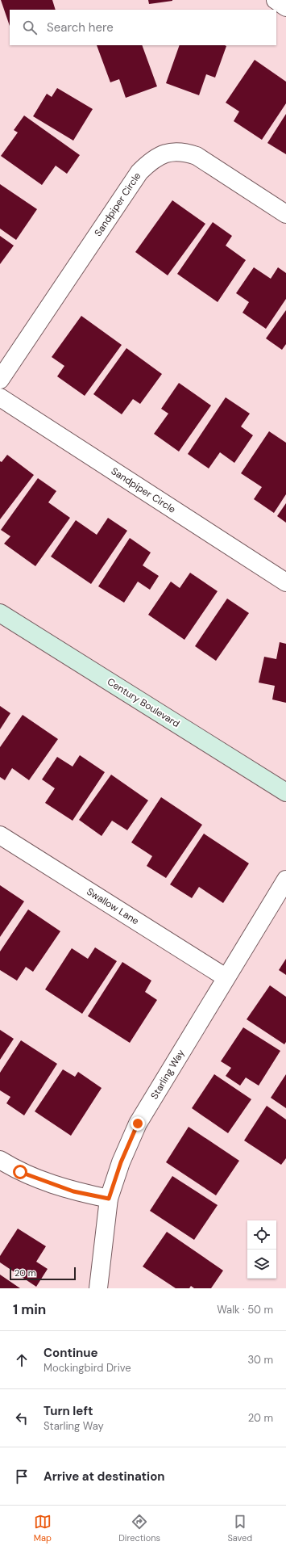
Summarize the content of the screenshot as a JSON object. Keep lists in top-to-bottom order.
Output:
{
  "streets": {
    "street": [
      "Sandpiper Circle",
      "Century Boulevard",
      "Swallow Lane",
      "Starling Way"
    ]
  },
  "crossings": [
    ["Swallow Lane", "Starling Way"]
  ],
  "scale_bar": "20 m",
  "page": {
    "search": "Search here",
    "scale": "20 m",
    "heading": ["1 min", "Walk · 50 m"],
    "list": [
      ["Continue", "Mockingbird Drive", "30 m"],
      ["Turn left", "Starling Way", "20 m"],
      "Arrive at destination"
    ],
    "nav": ["Map", "Directions", "Saved"]
  }
}
